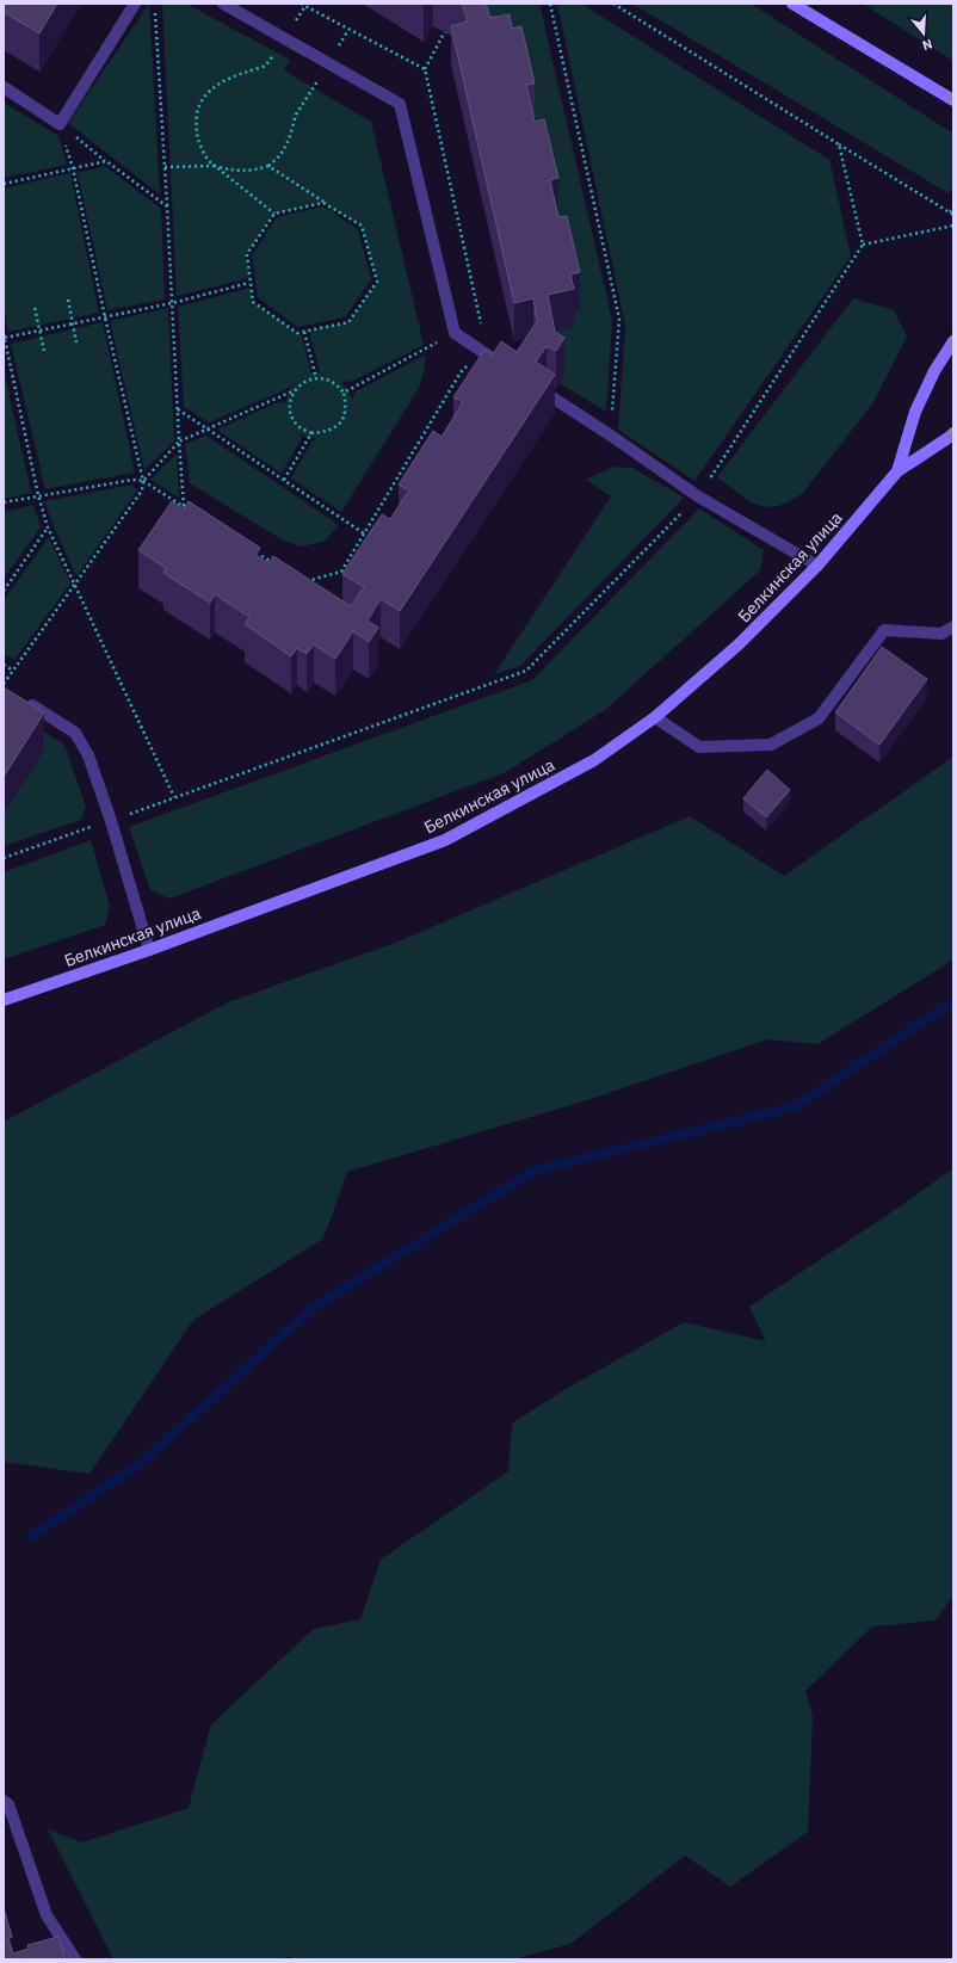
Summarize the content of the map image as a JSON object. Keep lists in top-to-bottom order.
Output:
{
  "streets": {
    "main road": ["Белкинская улица"]
  },
  "north": "bottom"
}
